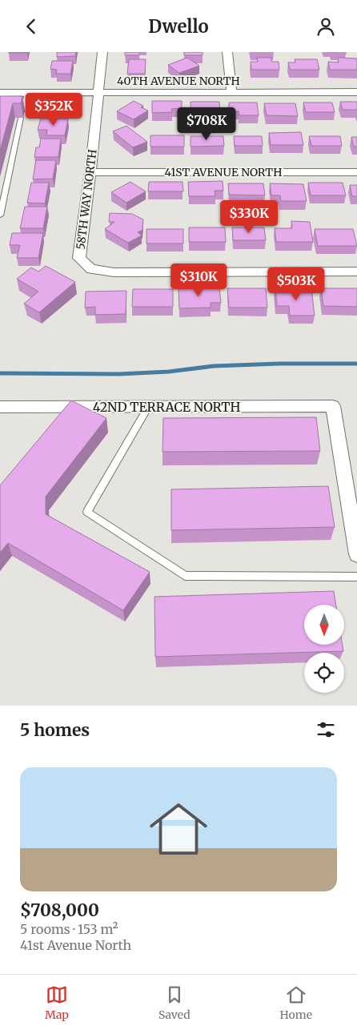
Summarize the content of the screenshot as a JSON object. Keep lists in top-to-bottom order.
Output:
{
  "streets": {
    "street": [
      "40TH AVENUE NORTH",
      "41ST AVENUE NORTH",
      "58TH WAY NORTH",
      "42ND TERRACE NORTH"
    ]
  },
  "crossings": [
    ["40TH AVENUE NORTH", "58TH WAY NORTH"],
    ["41ST AVENUE NORTH", "58TH WAY NORTH"]
  ],
  "north": "bottom",
  "page": {
    "header": "Dwello",
    "price": [
      "$352K",
      "$708K",
      "$330K",
      "$310K",
      "$503K"
    ],
    "heading": "5 homes",
    "list": [
      {
        "name": "$708,000",
        "note": "5 rooms · 153 m² · 41st Avenue North"
      }
    ],
    "tabs": ["Map", "Saved", "Home"]
  }
}
